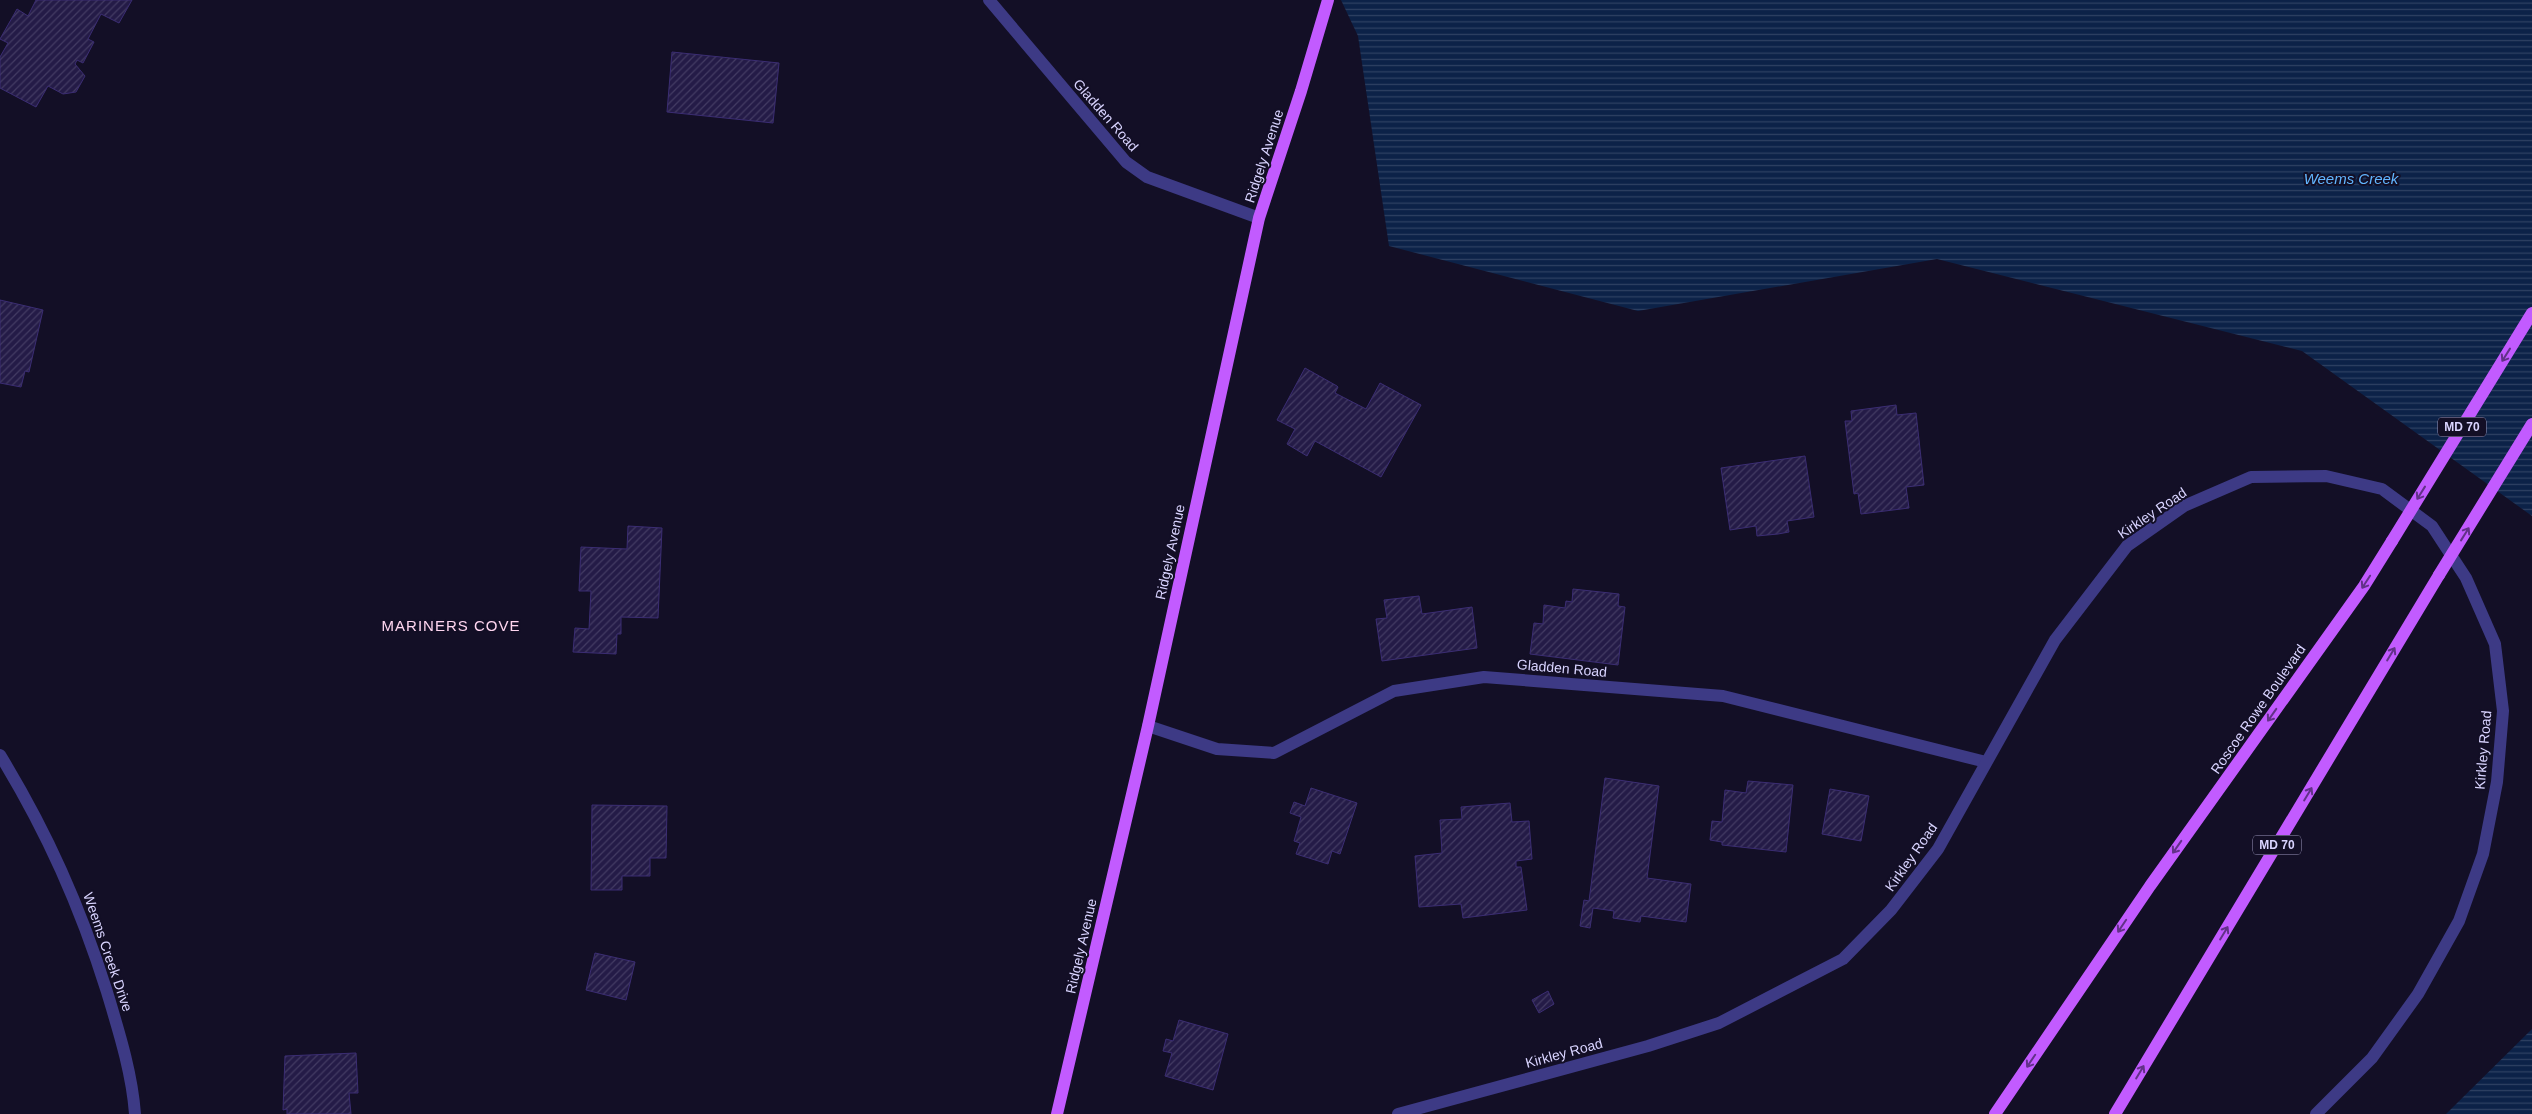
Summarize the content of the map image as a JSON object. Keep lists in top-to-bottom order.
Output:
{
  "streets": {
    "main road": ["Ridgely Avenue", "MD 70", "Roscoe Rowe Boulevard"],
    "street": ["Gladden Road", "Kirkley Road", "Weems Creek Drive"]
  },
  "crossings": [
    ["Gladden Road", "Ridgely Avenue"],
    ["Gladden Road", "Kirkley Road"]
  ],
  "districts": ["MARINERS COVE"],
  "water": ["Weems Creek"]
}
